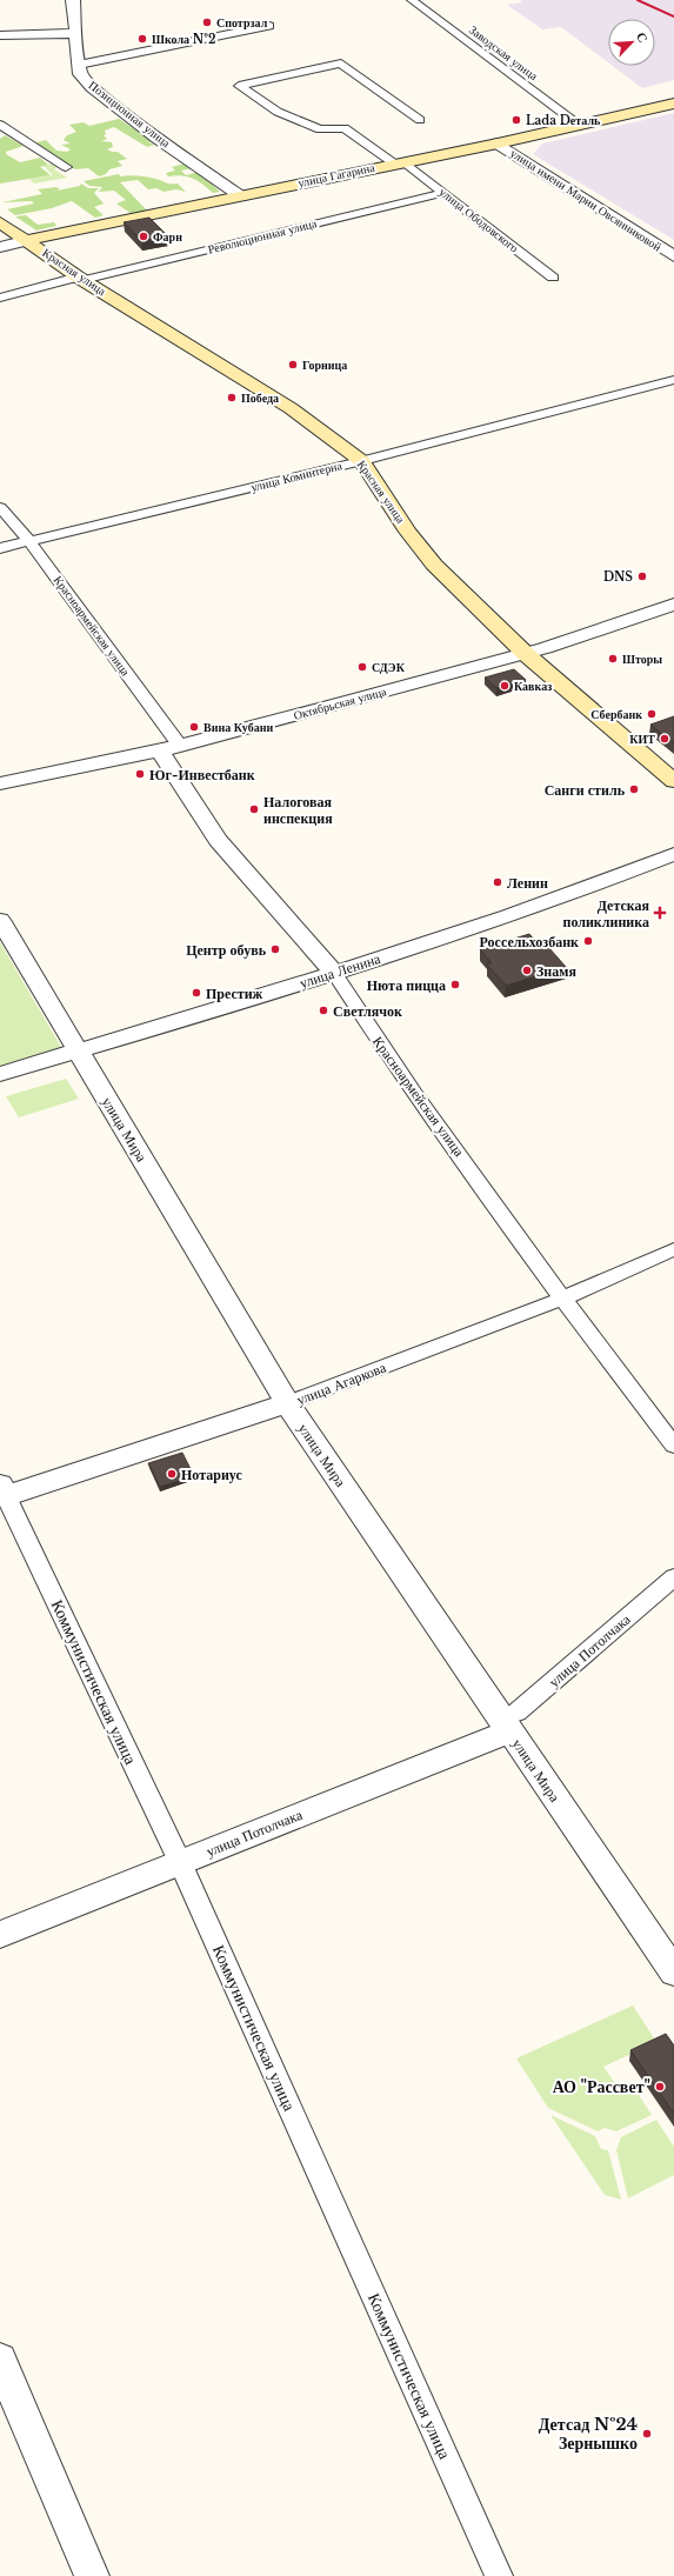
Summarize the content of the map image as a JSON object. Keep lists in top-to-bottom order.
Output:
{
  "streets": {
    "main road": ["улица Гагарина", "Красная улица"],
    "street": [
      "Заводская улица",
      "Позиционная улица",
      "улица имени Марии Овсянниковой",
      "улица Ободовского",
      "Революционная улица",
      "улица Коминтерна",
      "Красноармейская улица",
      "Октябрьская улица",
      "улица Ленина",
      "улица Мира",
      "улица Агаркова",
      "улица Потолчака",
      "Коммунистическая улица"
    ]
  },
  "crossings": [
    ["Заводская улица", "улица Гагарина"],
    ["Позиционная улица", "улица Гагарина"],
    ["улица Гагарина", "улица имени Марии Овсянниковой"],
    ["улица Гагарина", "улица Ободовского"],
    ["улица Гагарина", "Красная улица"],
    ["улица Ободовского", "Революционная улица"],
    ["Революционная улица", "Красная улица"],
    ["Красная улица", "улица Коминтерна"],
    ["Красная улица", "Октябрьская улица"],
    ["улица Коминтерна", "Красноармейская улица"],
    ["Красноармейская улица", "Октябрьская улица"],
    ["Красноармейская улица", "улица Ленина"],
    ["Красноармейская улица", "улица Агаркова"],
    ["улица Ленина", "улица Мира"],
    ["улица Мира", "улица Агаркова"],
    ["улица Мира", "улица Потолчака"],
    ["улица Агаркова", "Коммунистическая улица"],
    ["улица Потолчака", "Коммунистическая улица"]
  ],
  "places": {
    "other": [
      "Спотрзал",
      "Школа №2",
      "Lada Dеталь",
      "Фарн",
      "Горница",
      "Победа",
      "DNS",
      "Шторы",
      "СДЭК",
      "Кавказ",
      "Сбербанк",
      "Вина Кубани",
      "КИТ",
      "Юг-Инвестбанк",
      "Санги стиль",
      "Налоговая инспекция",
      "Ленин",
      "Россельхозбанк",
      "Центр обувь",
      "Знамя",
      "Нюта пицца",
      "Престиж",
      "Светлячок",
      "Нотариус",
      "АО \"Рассвет\"",
      "Детсад №24 Зернышко"
    ],
    "health": ["Детская поликлиника"]
  },
  "north": "top right"
}
